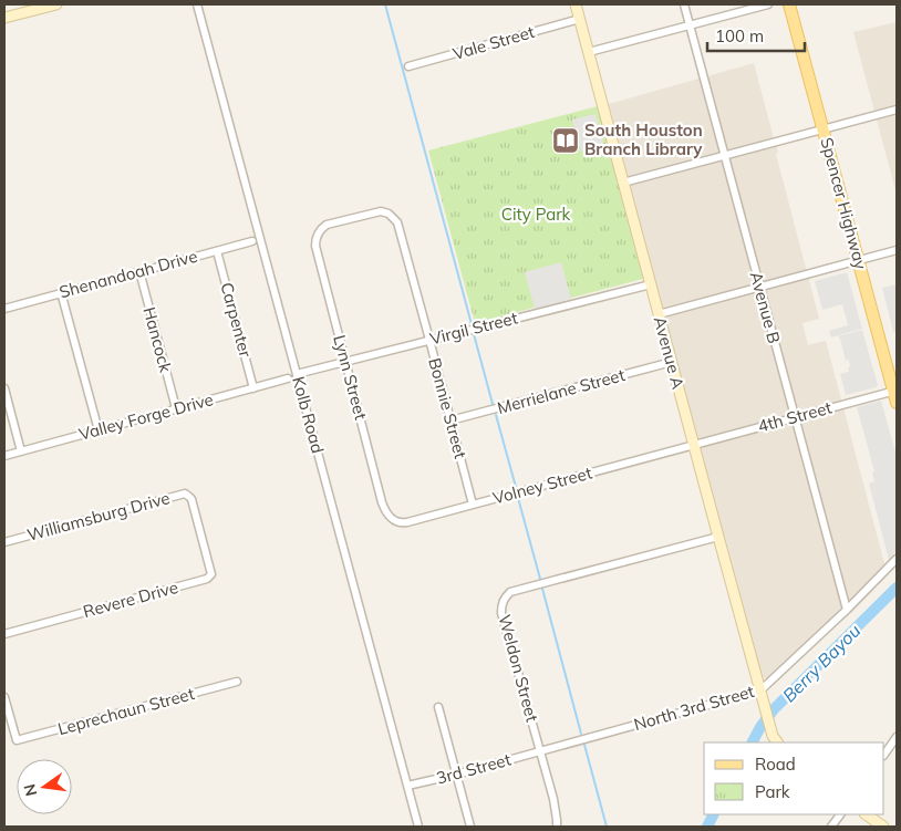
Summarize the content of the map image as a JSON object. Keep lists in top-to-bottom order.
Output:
{
  "streets": {
    "main road": ["Spencer Highway"],
    "street": [
      "Vale Street",
      "Shenandoah Drive",
      "Avenue B",
      "Carpenter",
      "Virgil Street",
      "Hancock",
      "Avenue A",
      "Lynn Street",
      "Merrielane Street",
      "Bonnie Street",
      "Kolb Road",
      "Valley Forge Drive",
      "4th Street",
      "Volney Street",
      "Williamsburg Drive",
      "Revere Drive",
      "Weldon Street",
      "North 3rd Street",
      "Leprechaun Street",
      "3rd Street"
    ]
  },
  "crossings": [
    ["Vale Street", "Avenue A"],
    ["Spencer Highway", "4th Street"],
    ["Shenandoah Drive", "Carpenter"],
    ["Shenandoah Drive", "Hancock"],
    ["Avenue B", "4th Street"],
    ["Avenue B", "North 3rd Street"],
    ["Carpenter", "Valley Forge Drive"],
    ["Virgil Street", "Avenue A"],
    ["Virgil Street", "Lynn Street"],
    ["Virgil Street", "Bonnie Street"],
    ["Virgil Street", "Kolb Road"],
    ["Hancock", "Valley Forge Drive"],
    ["Avenue A", "Merrielane Street"],
    ["Avenue A", "4th Street"],
    ["Avenue A", "Volney Street"],
    ["Avenue A", "Weldon Street"],
    ["Avenue A", "North 3rd Street"],
    ["Lynn Street", "Bonnie Street"],
    ["Lynn Street", "Volney Street"],
    ["Merrielane Street", "Bonnie Street"],
    ["Bonnie Street", "Volney Street"],
    ["Kolb Road", "3rd Street"],
    ["4th Street", "Volney Street"],
    ["Williamsburg Drive", "Revere Drive"],
    ["Weldon Street", "North 3rd Street"],
    ["Weldon Street", "3rd Street"],
    ["North 3rd Street", "3rd Street"]
  ],
  "water": ["Berry Bayou"],
  "parks": ["City Park"],
  "places": {
    "library": ["South Houston Branch Library"]
  },
  "legend": ["Road", "Park"],
  "scale_bar": "100 m",
  "north": "left"
}
